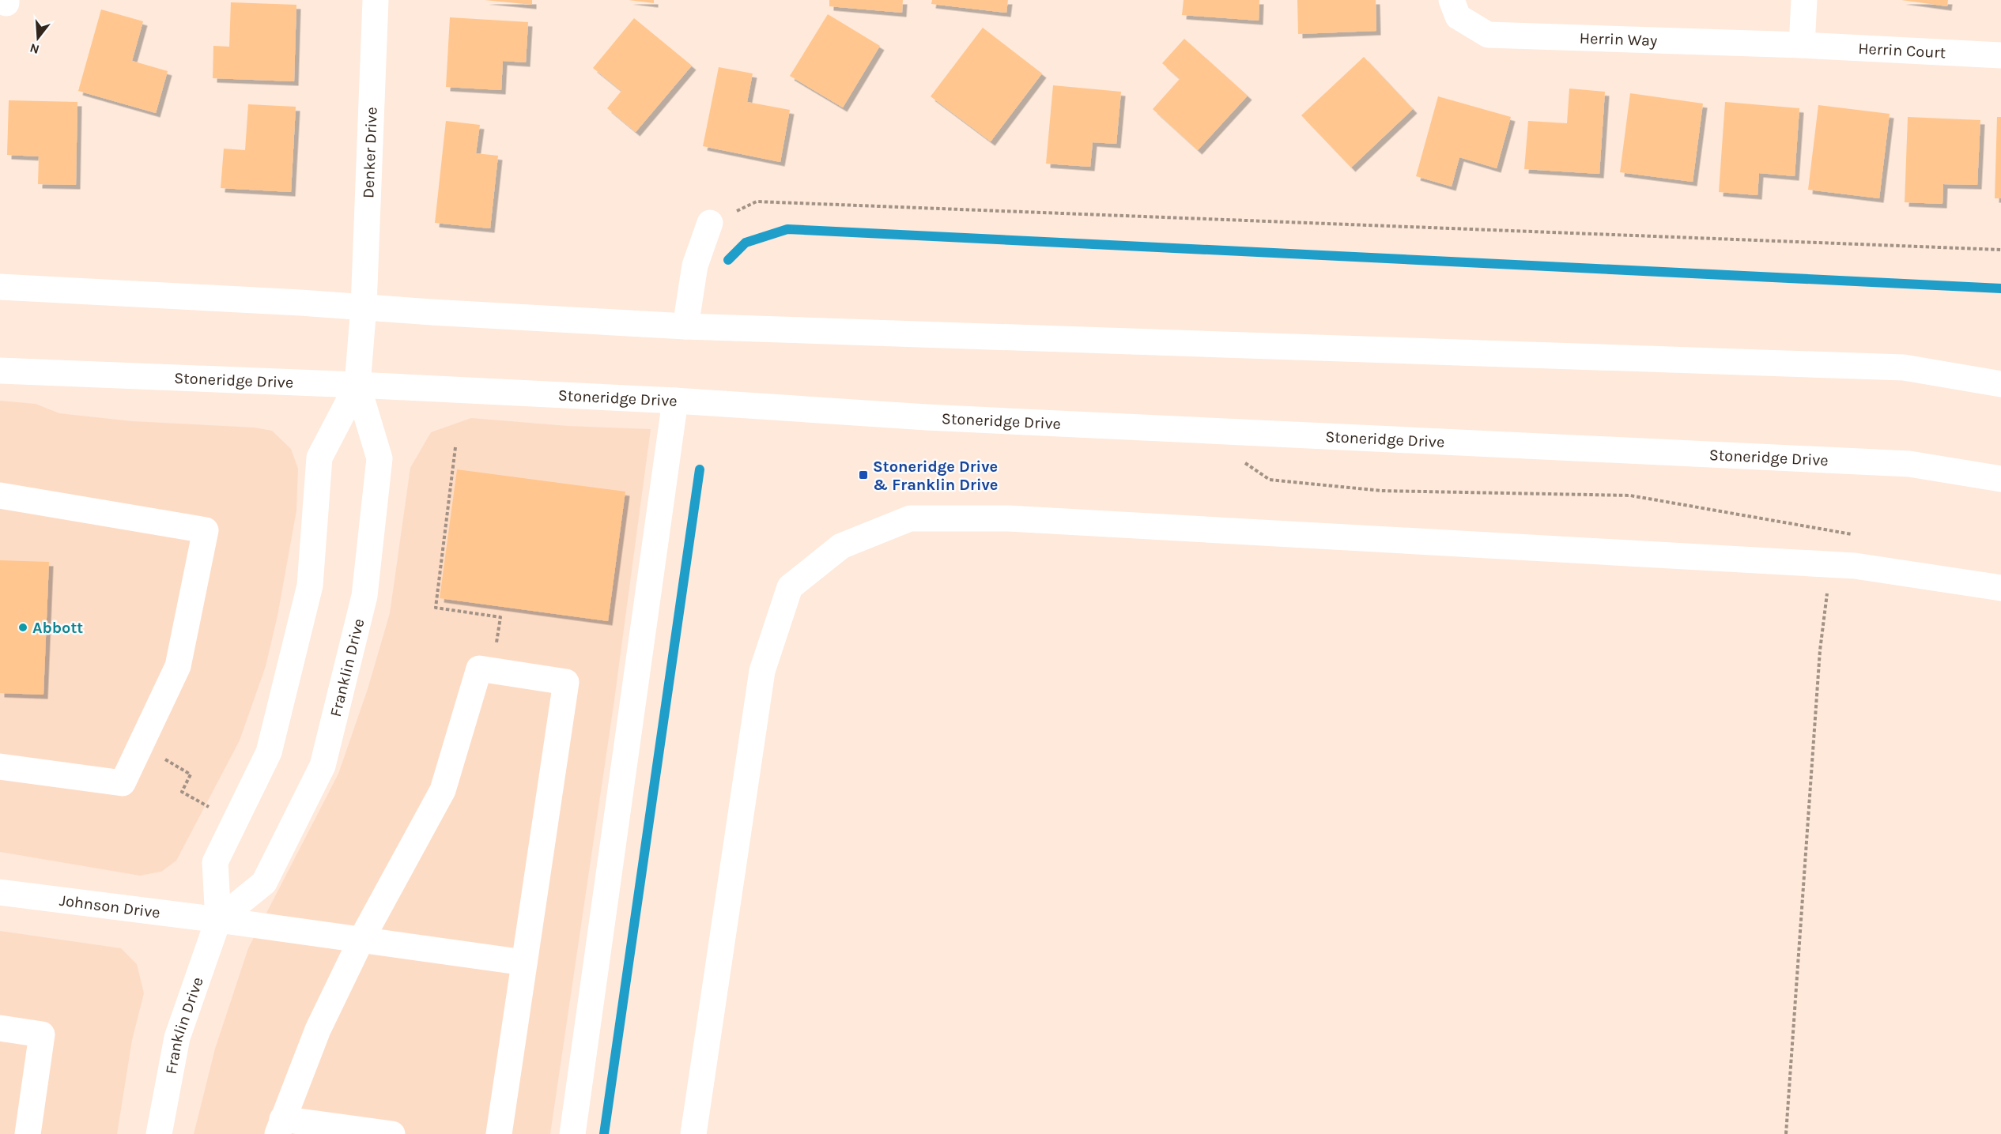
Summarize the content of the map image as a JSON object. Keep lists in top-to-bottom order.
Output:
{
  "streets": {
    "main road": [
      "Herrin Way",
      "Herrin Court",
      "Denker Drive",
      "Stoneridge Drive",
      "Franklin Drive",
      "Johnson Drive"
    ]
  },
  "crossings": [
    ["Herrin Way", "Herrin Court"],
    ["Denker Drive", "Franklin Drive"],
    ["Stoneridge Drive", "Franklin Drive"],
    ["Franklin Drive", "Johnson Drive"]
  ],
  "places": {
    "transit": ["Stoneridge Drive & Franklin Drive"],
    "other": ["Abbott"]
  },
  "north": "bottom"
}
